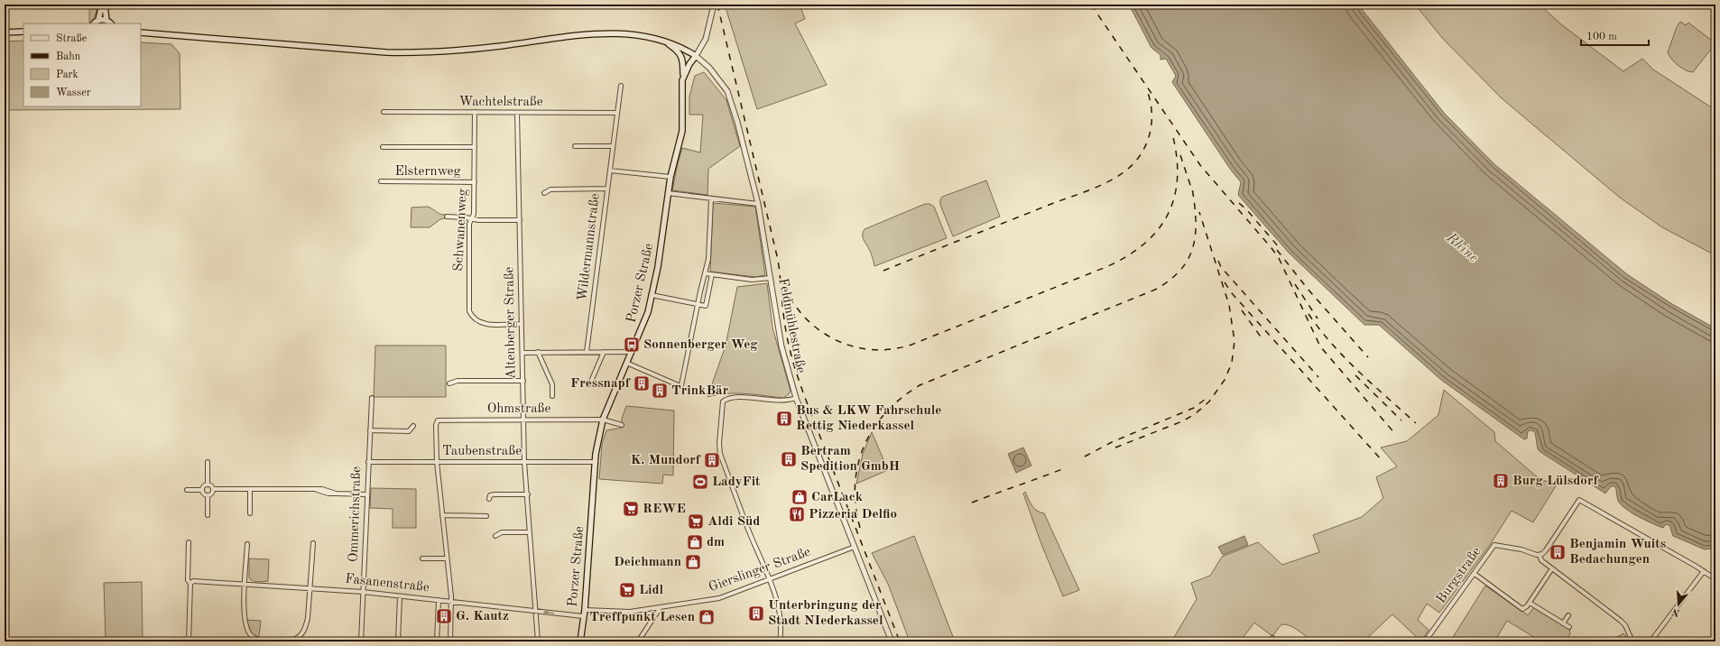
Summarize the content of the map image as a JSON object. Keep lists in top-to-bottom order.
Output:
{
  "streets": {
    "main road": ["Porzer Straße"],
    "street": [
      "Wachtelstraße",
      "Elsternweg",
      "Schwanenweg",
      "Wildermannstraße",
      "Altenberger Straße",
      "Feldmühlestraße",
      "Ohmstraße",
      "Taubenstraße",
      "Ommerichstraße",
      "Gierslinger Straße",
      "Burgstraße",
      "Fasanenstraße"
    ]
  },
  "crossings": [
    ["Wachtelstraße", "Schwanenweg"],
    ["Wachtelstraße", "Wildermannstraße"],
    ["Wachtelstraße", "Altenberger Straße"],
    ["Elsternweg", "Schwanenweg"],
    ["Schwanenweg", "Altenberger Straße"],
    ["Porzer Straße", "Feldmühlestraße"],
    ["Porzer Straße", "Ohmstraße"],
    ["Porzer Straße", "Taubenstraße"],
    ["Porzer Straße", "Gierslinger Straße"],
    ["Porzer Straße", "Fasanenstraße"],
    ["Altenberger Straße", "Ohmstraße"],
    ["Altenberger Straße", "Taubenstraße"],
    ["Altenberger Straße", "Fasanenstraße"],
    ["Feldmühlestraße", "Gierslinger Straße"],
    ["Ohmstraße", "Taubenstraße"],
    ["Taubenstraße", "Ommerichstraße"],
    ["Ommerichstraße", "Fasanenstraße"]
  ],
  "water": ["Rhine"],
  "places": {
    "bus stop": ["Sonnenberger Weg"],
    "building": [
      "Fressnapf",
      "TrinkBär",
      "Bus & LKW Fahrschule Rettig Niederkassel",
      "Bertram Spedition GmbH",
      "K. Mundorf",
      "Burg Lülsdorf",
      "Benjamin Wuits Bedachungen",
      "Unterbringung der Stadt NIederkassel",
      "G. Kautz"
    ],
    "sports": ["LadyFit"],
    "shop": [
      "CarLack",
      "dm",
      "Deichmann",
      "Treffpunkt Lesen"
    ],
    "supermarket": ["REWE", "Aldi Süd", "Lidl"],
    "restaurant": ["Pizzeria Delfio"]
  },
  "legend": [
    "Straße",
    "Bahn",
    "Park",
    "Wasser"
  ],
  "scale_bar": "100 m",
  "north": "bottom"
}
